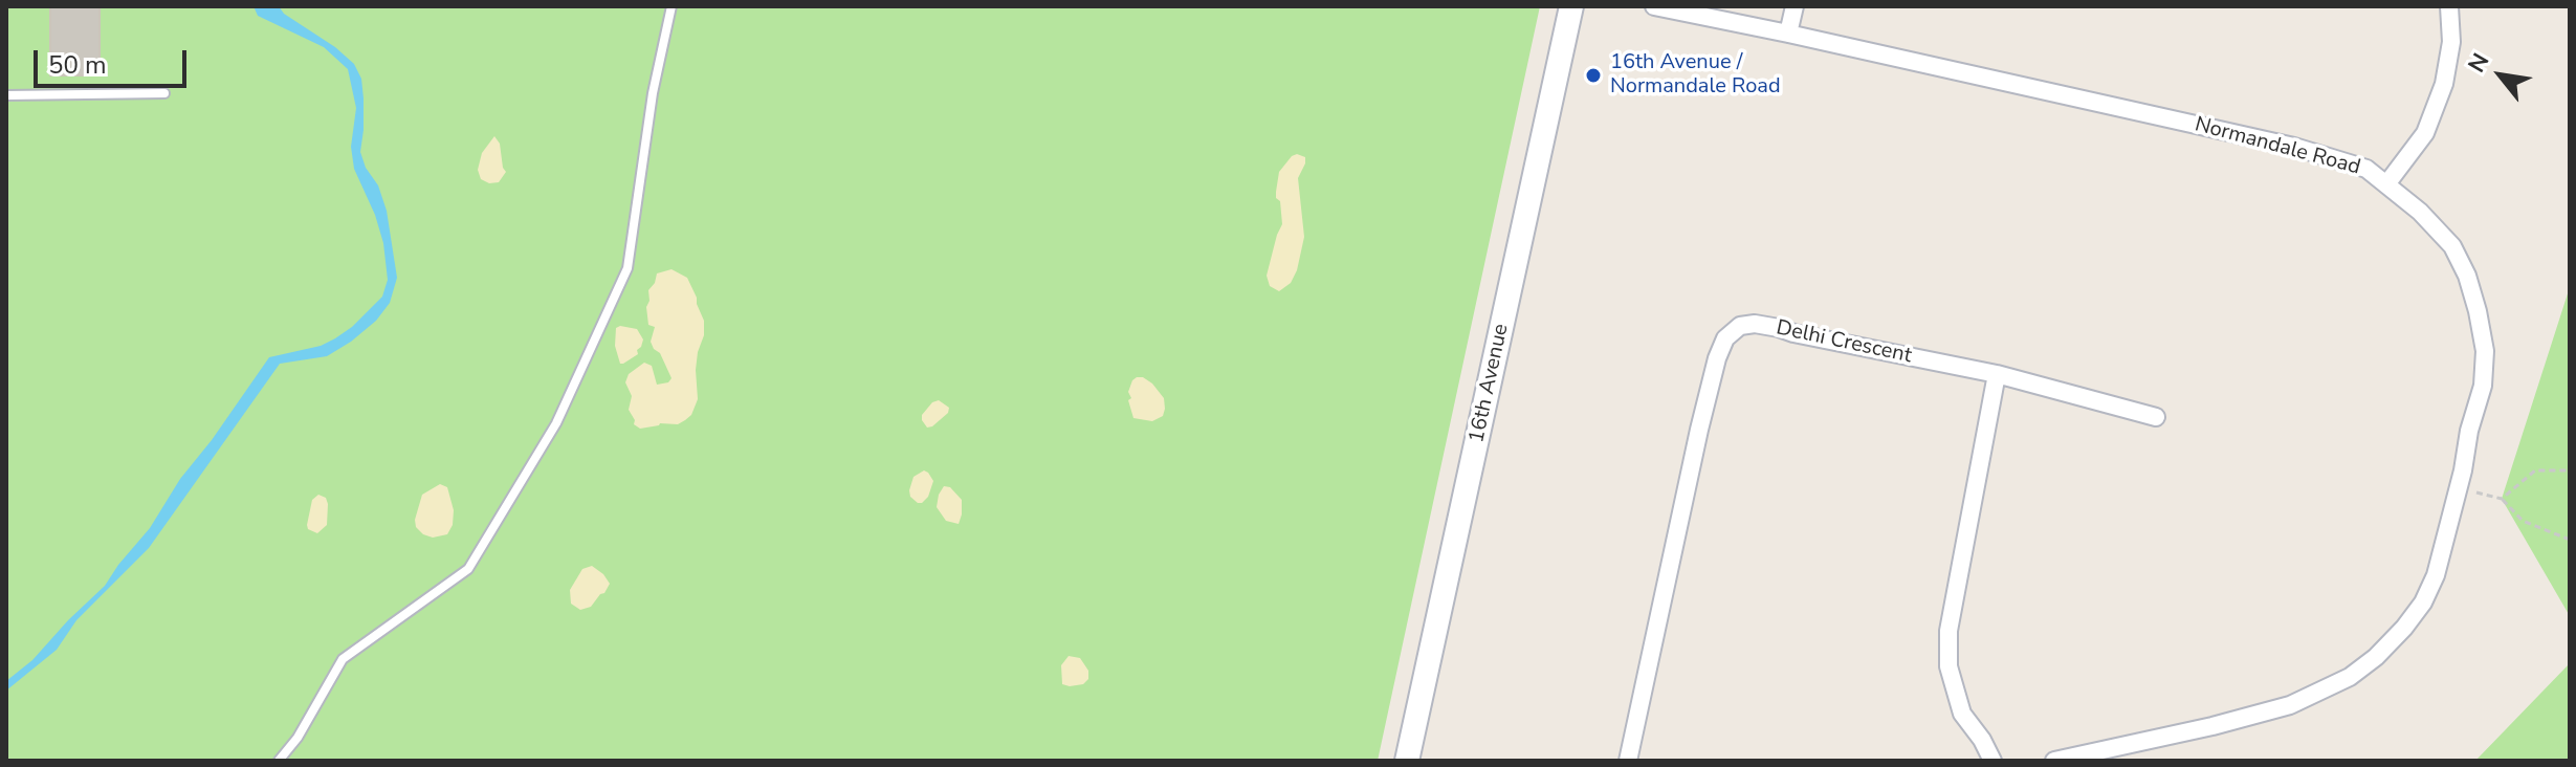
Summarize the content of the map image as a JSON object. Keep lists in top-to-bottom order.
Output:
{
  "streets": {
    "main road": ["16th Avenue"],
    "street": ["Normandale Road", "Delhi Crescent"]
  },
  "places": ["16th Avenue / Normandale Road"],
  "scale_bar": "50 m",
  "north": "top left"
}
